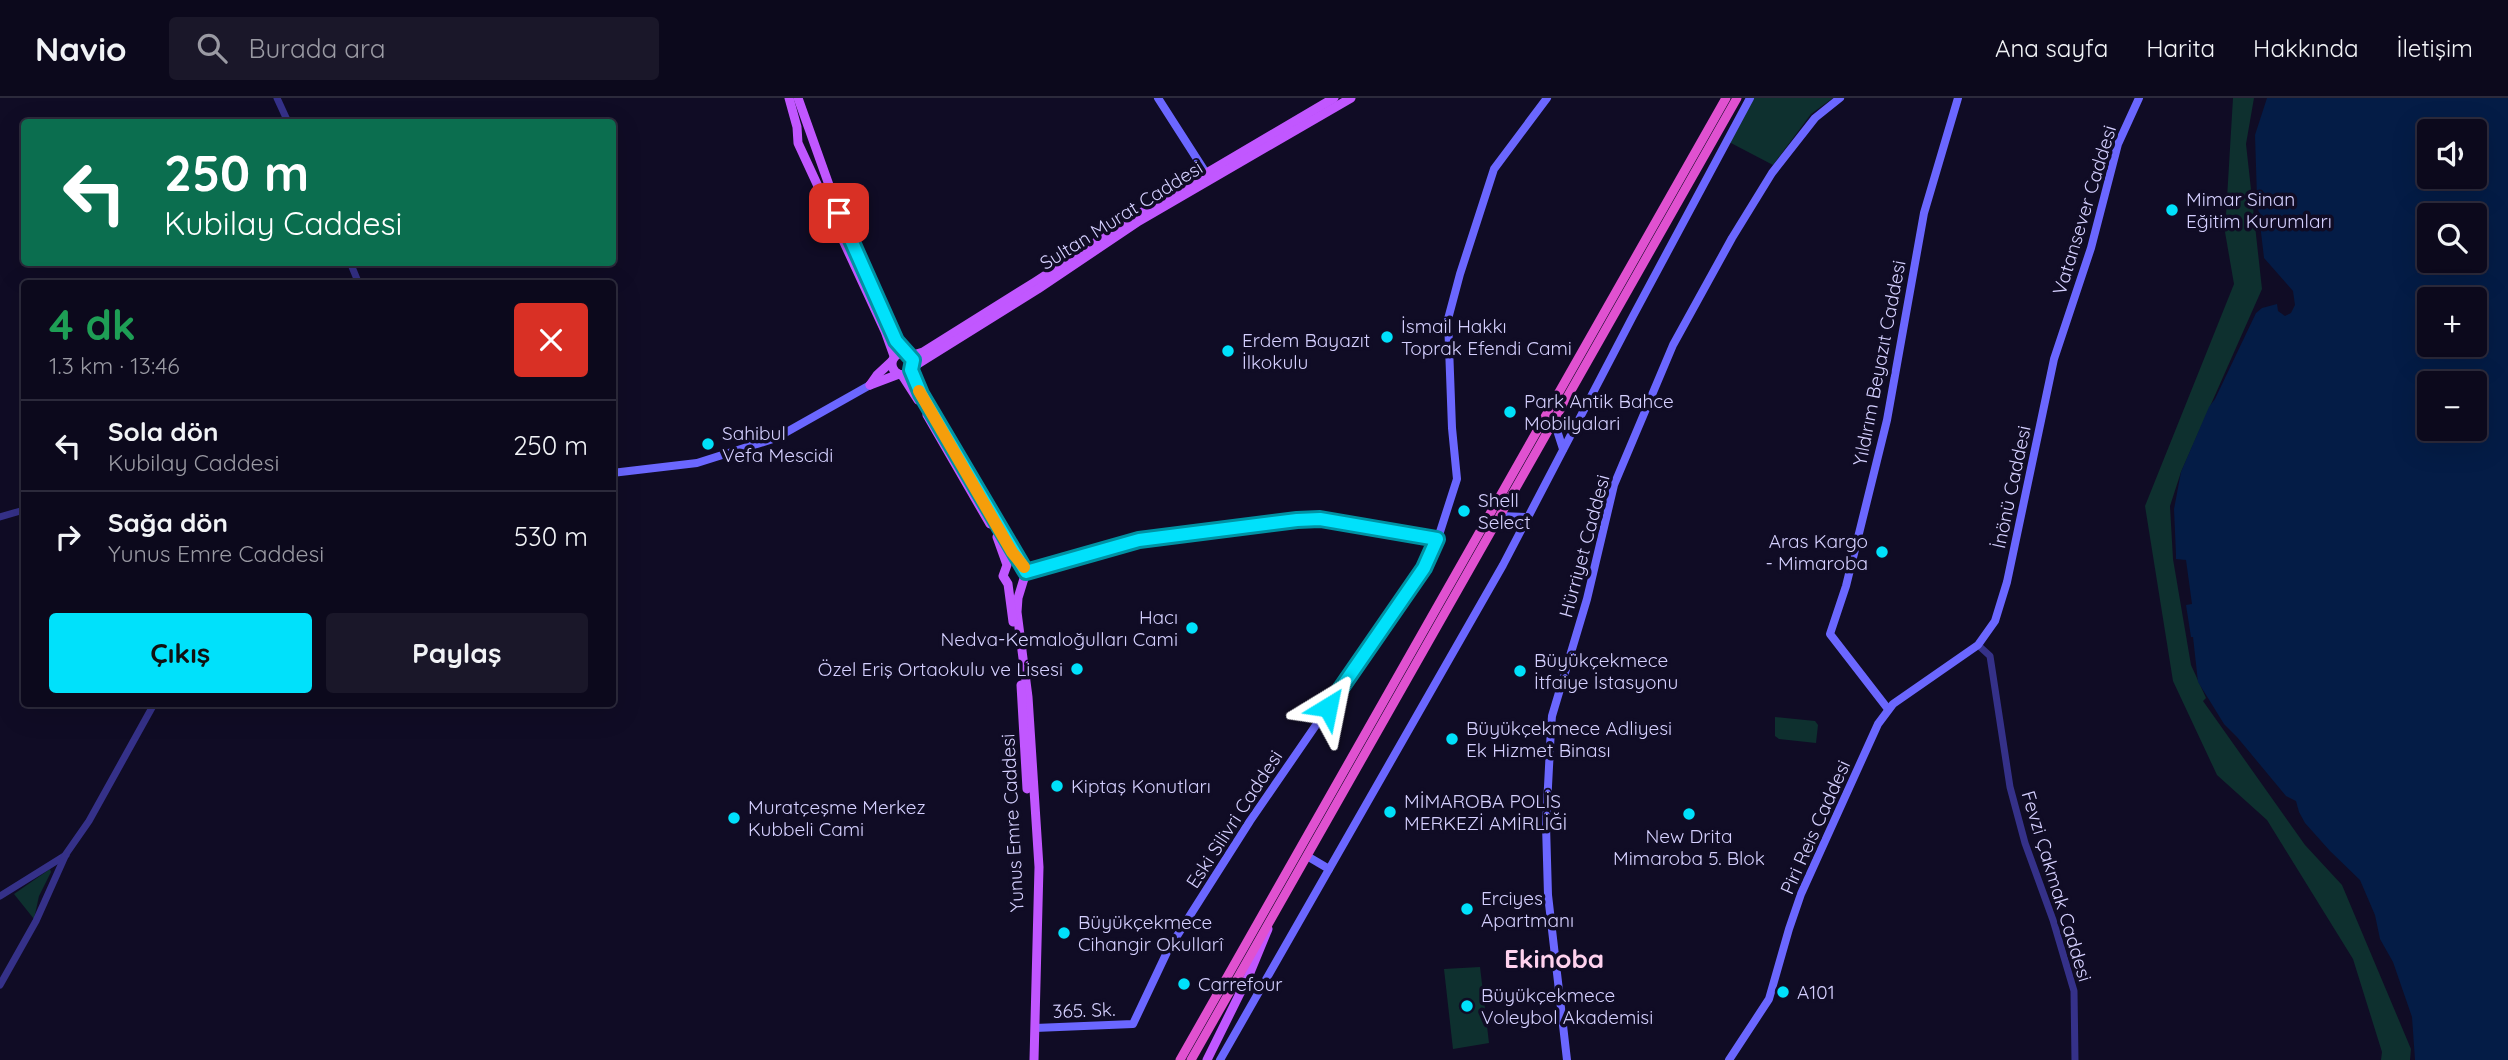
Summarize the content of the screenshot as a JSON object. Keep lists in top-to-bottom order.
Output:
{
  "streets": {
    "main road": [
      "Vatansever Caddesi",
      "Sultan Murat Caddesi",
      "Yıldırım Beyazıt Caddesi",
      "İnönü Caddesi",
      "Hürriyet Caddesi",
      "Eski Silivri Caddesi",
      "Yunus Emre Caddesi",
      "Piri Reis Caddesi",
      "365. Sk."
    ],
    "street": ["Fevzi Çakmak Caddesi"]
  },
  "crossings": [
    ["Vatansever Caddesi", "İnönü Caddesi"],
    ["Yıldırım Beyazıt Caddesi", "Piri Reis Caddesi"],
    ["İnönü Caddesi", "Piri Reis Caddesi"],
    ["İnönü Caddesi", "Fevzi Çakmak Caddesi"],
    ["Eski Silivri Caddesi", "365. Sk."],
    ["Yunus Emre Caddesi", "365. Sk."],
    ["Piri Reis Caddesi", "Fevzi Çakmak Caddesi"]
  ],
  "districts": ["Ekinoba"],
  "places": [
    "Mimar Sinan Eğitim Kurumları",
    "İsmail Hakkı Toprak Efendi Cami",
    "Erdem Bayazıt İlkokulu",
    "Park Antik Bahce Mobilyalari",
    "Sahibul Vefa Mescidi",
    "Shell Select",
    "Aras Kargo - Mimaroba",
    "Hacı Nedva-Kemaloğulları Cami",
    "Özel Eriş Ortaokulu ve Lisesi",
    "Büyükçekmece İtfaiye İstasyonu",
    "Büyükçekmece Adliyesi Ek Hizmet Binası",
    "Kiptaş Konutları",
    "MİMAROBA POLİS MERKEZİ AMİRLİĞİ",
    "New Drita Mimaroba 5. Blok",
    "Muratçeşme Merkez Kubbeli Cami",
    "Erciyes Apartmanı",
    "Büyükçekmece Cihangir Okullarî",
    "Carrefour",
    "A101",
    "Büyükçekmece Voleybol Akademisi"
  ],
  "page": {
    "header": "Navio",
    "search": "Burada ara",
    "nav": [
      "Ana sayfa",
      "Harita",
      "Hakkında",
      "İletişim"
    ],
    "map_buttons": ["+", "−"],
    "turn": ["250 m", "Kubilay Caddesi"],
    "heading": ["4 dk", "1.3 km · 13:46"],
    "list": [
      {
        "name": "Sola dön",
        "note": "Kubilay Caddesi",
        "value": "250 m"
      },
      {
        "name": "Sağa dön",
        "note": "Yunus Emre Caddesi",
        "value": "530 m"
      }
    ],
    "buttons": ["Çıkış", "Paylaş"]
  }
}
